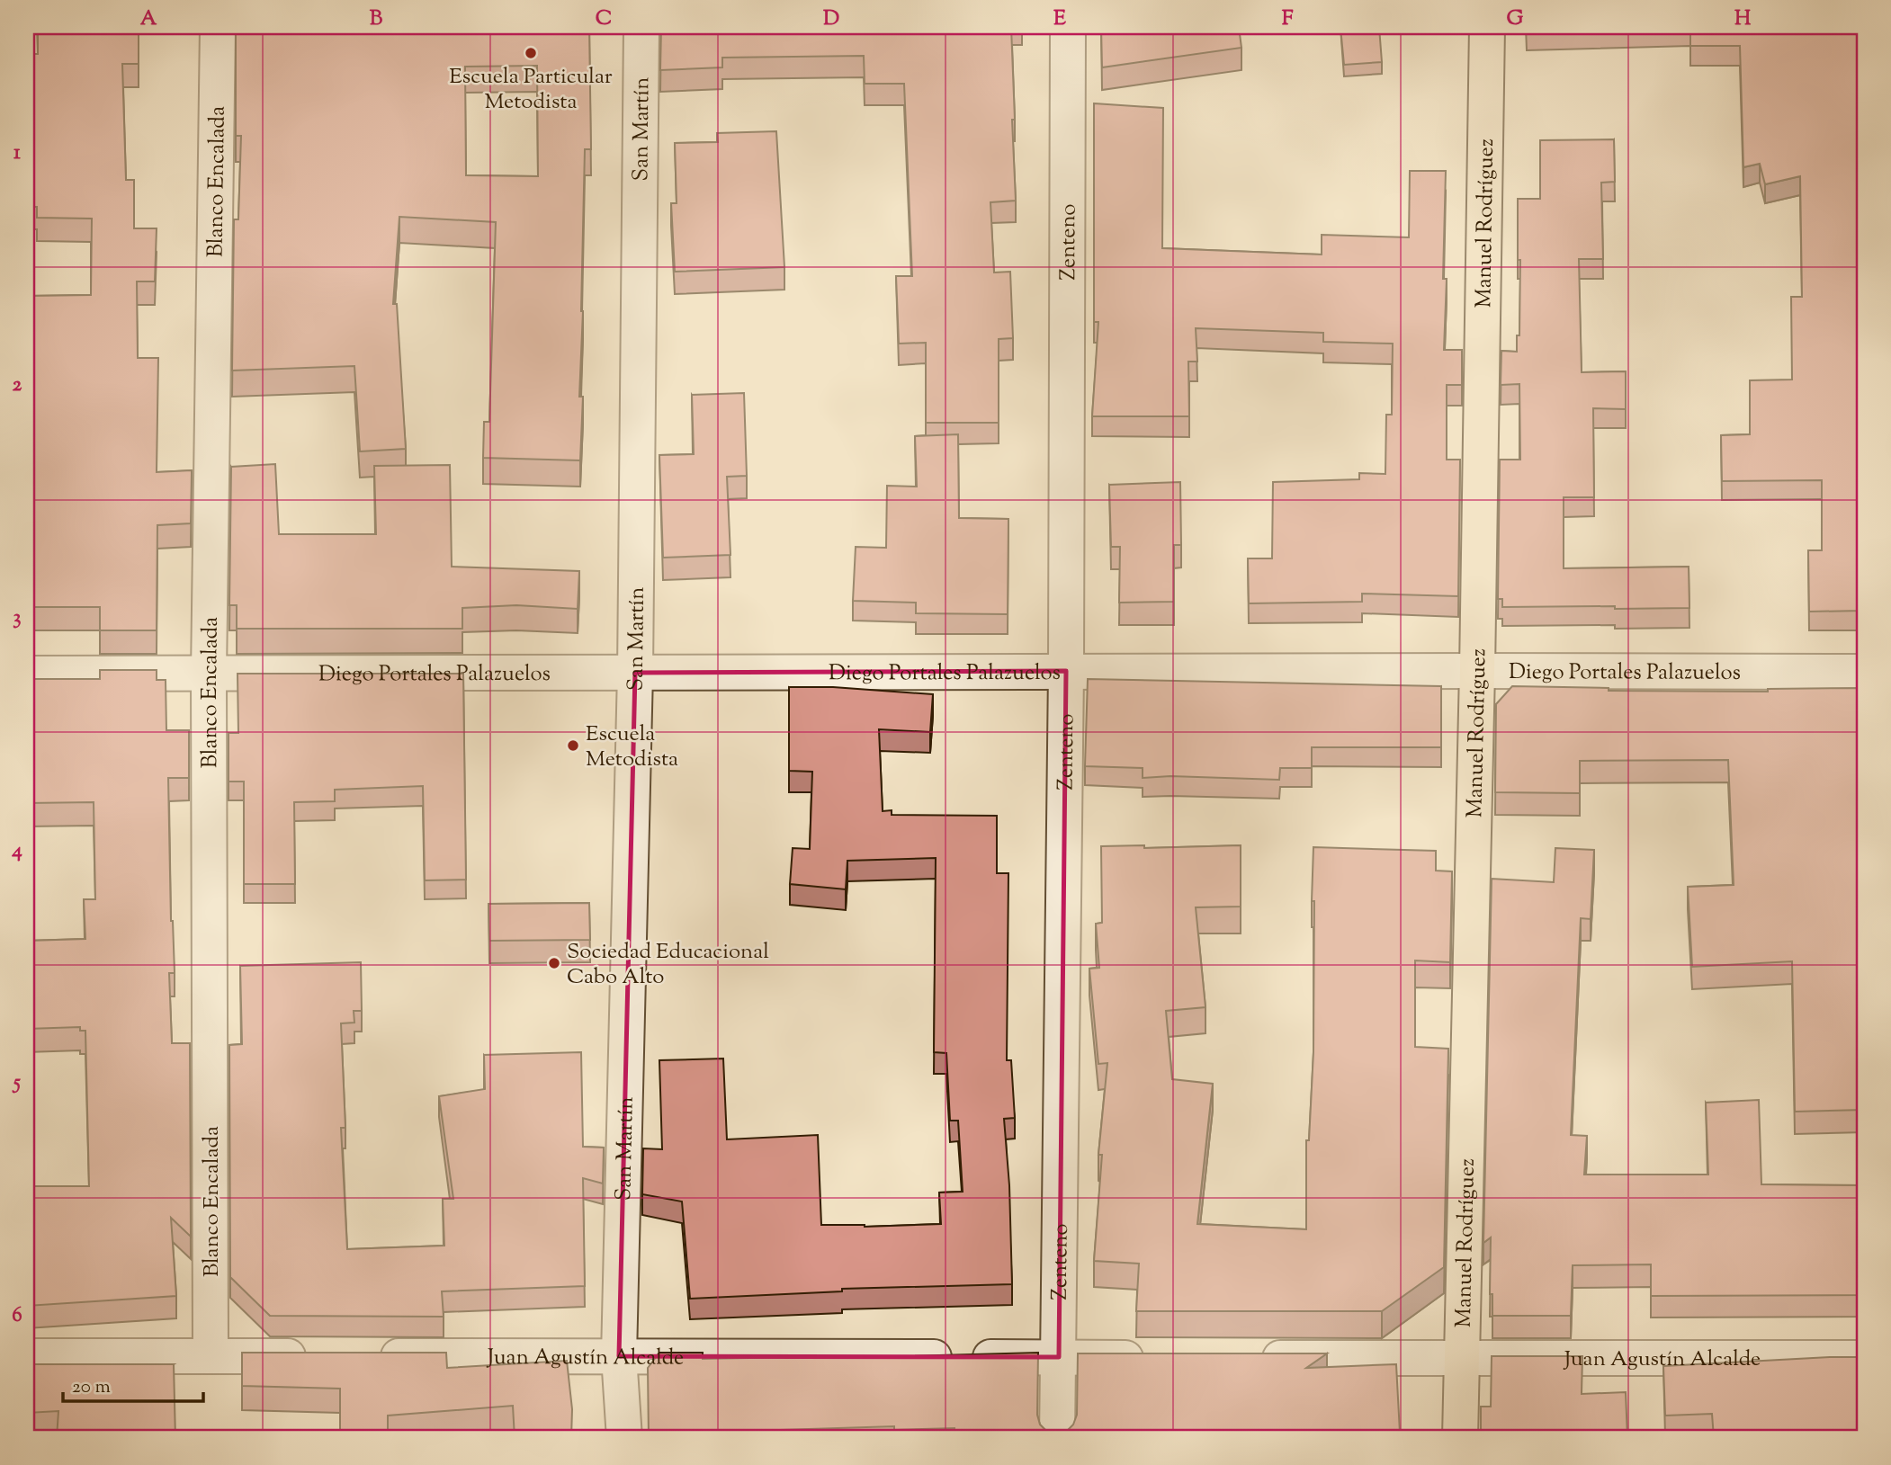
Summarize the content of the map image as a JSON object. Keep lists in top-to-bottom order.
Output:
{
  "streets": {
    "main road": ["Manuel Rodríguez"],
    "street": [
      "San Martín",
      "Blanco Encalada",
      "Zenteno",
      "Diego Portales Palazuelos",
      "Juan Agustín Alcalde"
    ]
  },
  "crossings": [
    ["San Martín", "Diego Portales Palazuelos"],
    ["San Martín", "Juan Agustín Alcalde"],
    ["Blanco Encalada", "Diego Portales Palazuelos"],
    ["Manuel Rodríguez", "Diego Portales Palazuelos"],
    ["Manuel Rodríguez", "Juan Agustín Alcalde"],
    ["Zenteno", "Diego Portales Palazuelos"],
    ["Zenteno", "Juan Agustín Alcalde"]
  ],
  "places": ["Escuela Particular Metodista", "Escuela Metodista", "Sociedad Educacional Cabo Alto"],
  "scale_bar": "20 m",
  "grid": {
    "columns": [
      "A",
      "B",
      "C",
      "D",
      "E",
      "F",
      "G",
      "H"
    ],
    "rows": [
      "1",
      "2",
      "3",
      "4",
      "5",
      "6"
    ]
  }
}
